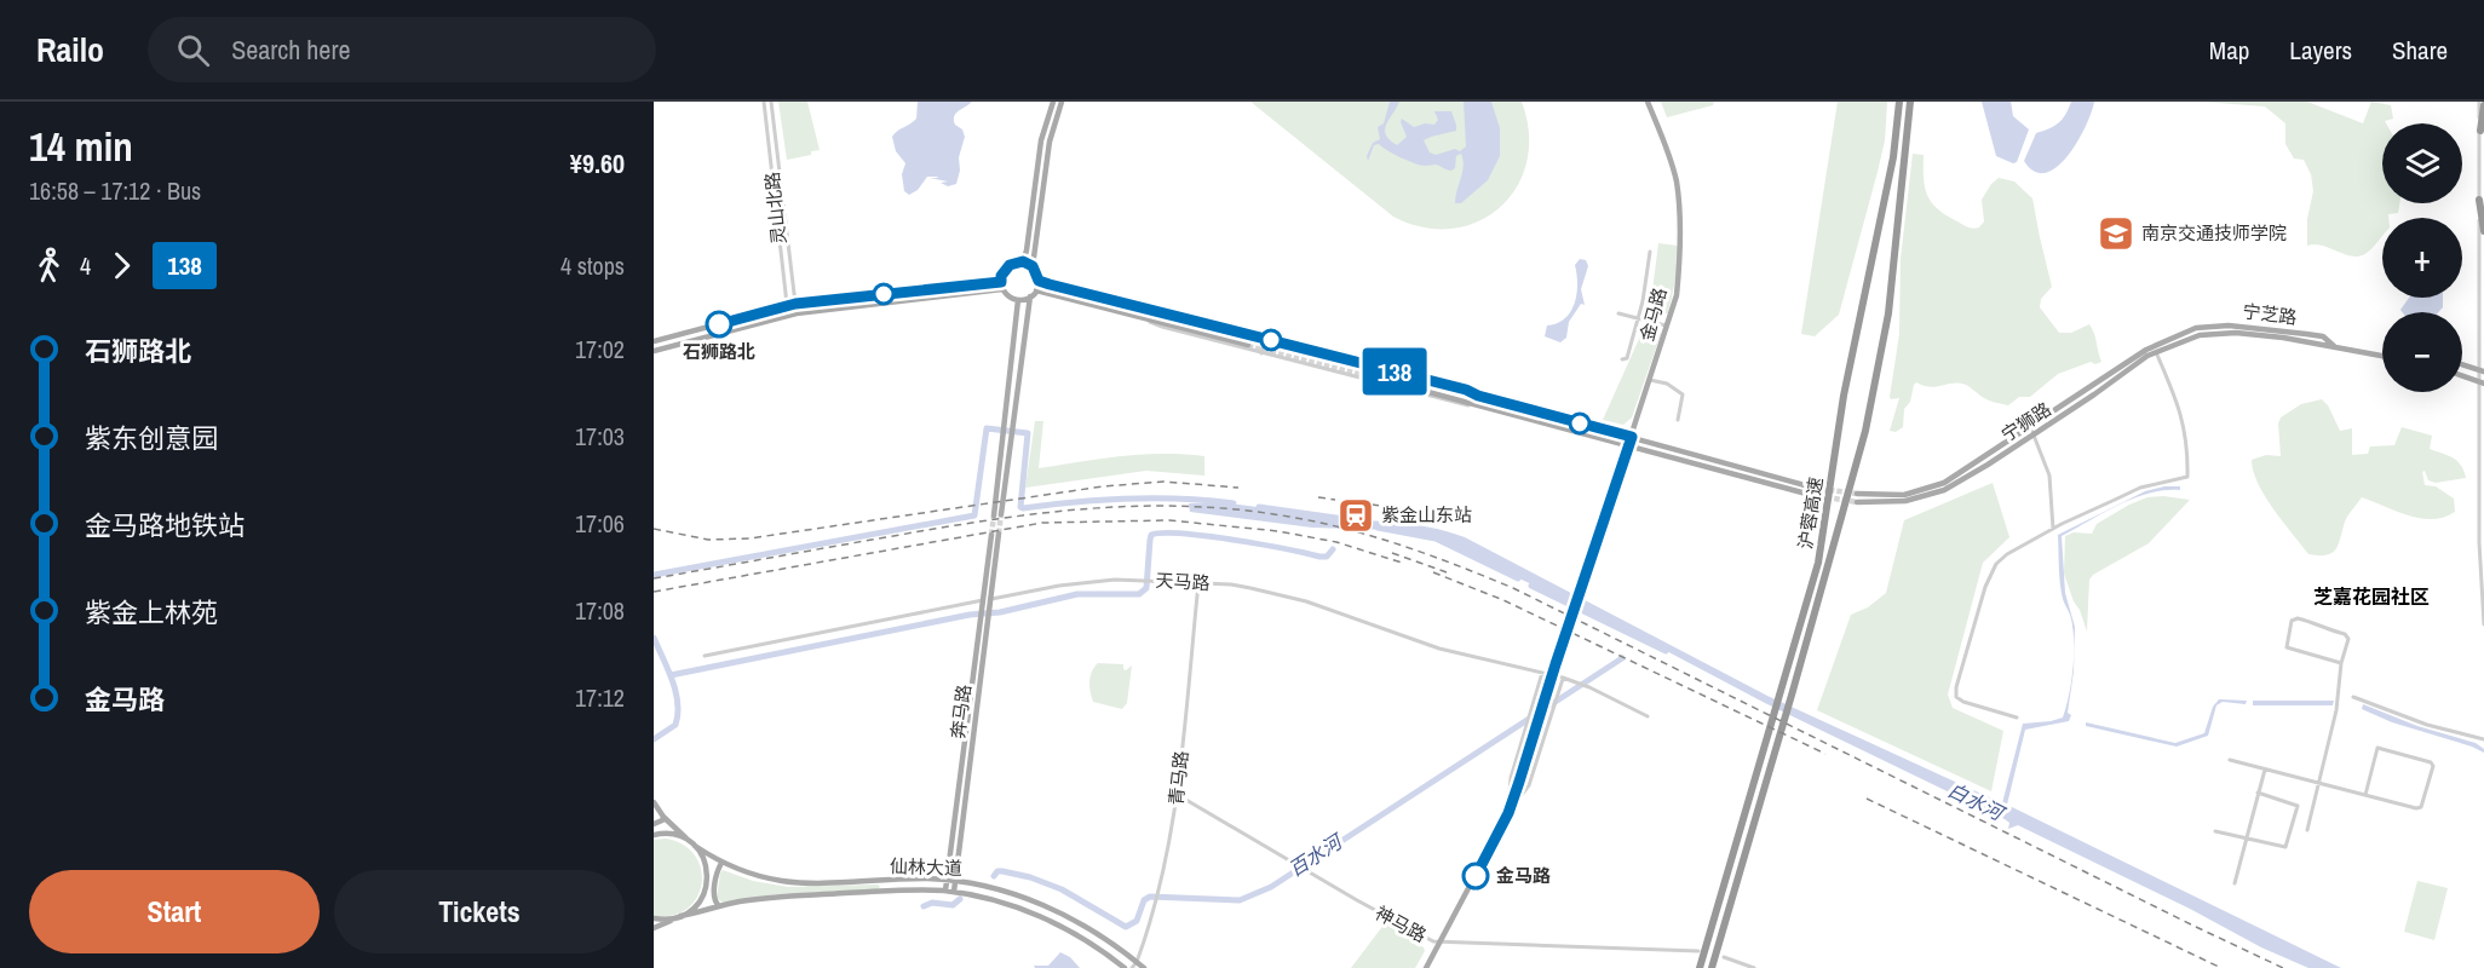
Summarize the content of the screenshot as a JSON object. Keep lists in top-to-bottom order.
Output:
{
  "streets": {
    "highway": ["沪蓉高速"],
    "main road": [
      "金马路",
      "宁芝路",
      "宁狮路",
      "奔马路",
      "仙林大道"
    ],
    "street": [
      "灵山北路",
      "天马路",
      "青马路",
      "神马路"
    ]
  },
  "crossings": [
    ["宁芝路", "宁狮路"],
    ["天马路", "奔马路"],
    ["天马路", "青马路"],
    ["奔马路", "仙林大道"],
    ["青马路", "仙林大道"],
    ["青马路", "神马路"]
  ],
  "districts": ["芝嘉花园社区"],
  "water": ["白水河", "百水河"],
  "places": {
    "school or university": ["南京交通技师学院"],
    "other": ["石狮路北", "金马路"],
    "station": ["紫金山东站"]
  },
  "lines": ["bus line 138"],
  "page": {
    "header": "Railo",
    "search": "Search here",
    "nav": ["Map", "Layers", "Share"],
    "heading": ["14 min", "16:58 – 17:12 · Bus", "¥9.60"],
    "on_map": "138",
    "map_buttons": ["+", "−"],
    "legs": ["4", "138", "4 stops"],
    "list": [
      {
        "name": "石狮路北",
        "value": "17:02"
      },
      {
        "name": "紫东创意园",
        "value": "17:03"
      },
      {
        "name": "金马路地铁站",
        "value": "17:06"
      },
      {
        "name": "紫金上林苑",
        "value": "17:08"
      },
      {
        "name": "金马路",
        "value": "17:12"
      }
    ],
    "buttons": ["Start", "Tickets"]
  }
}
